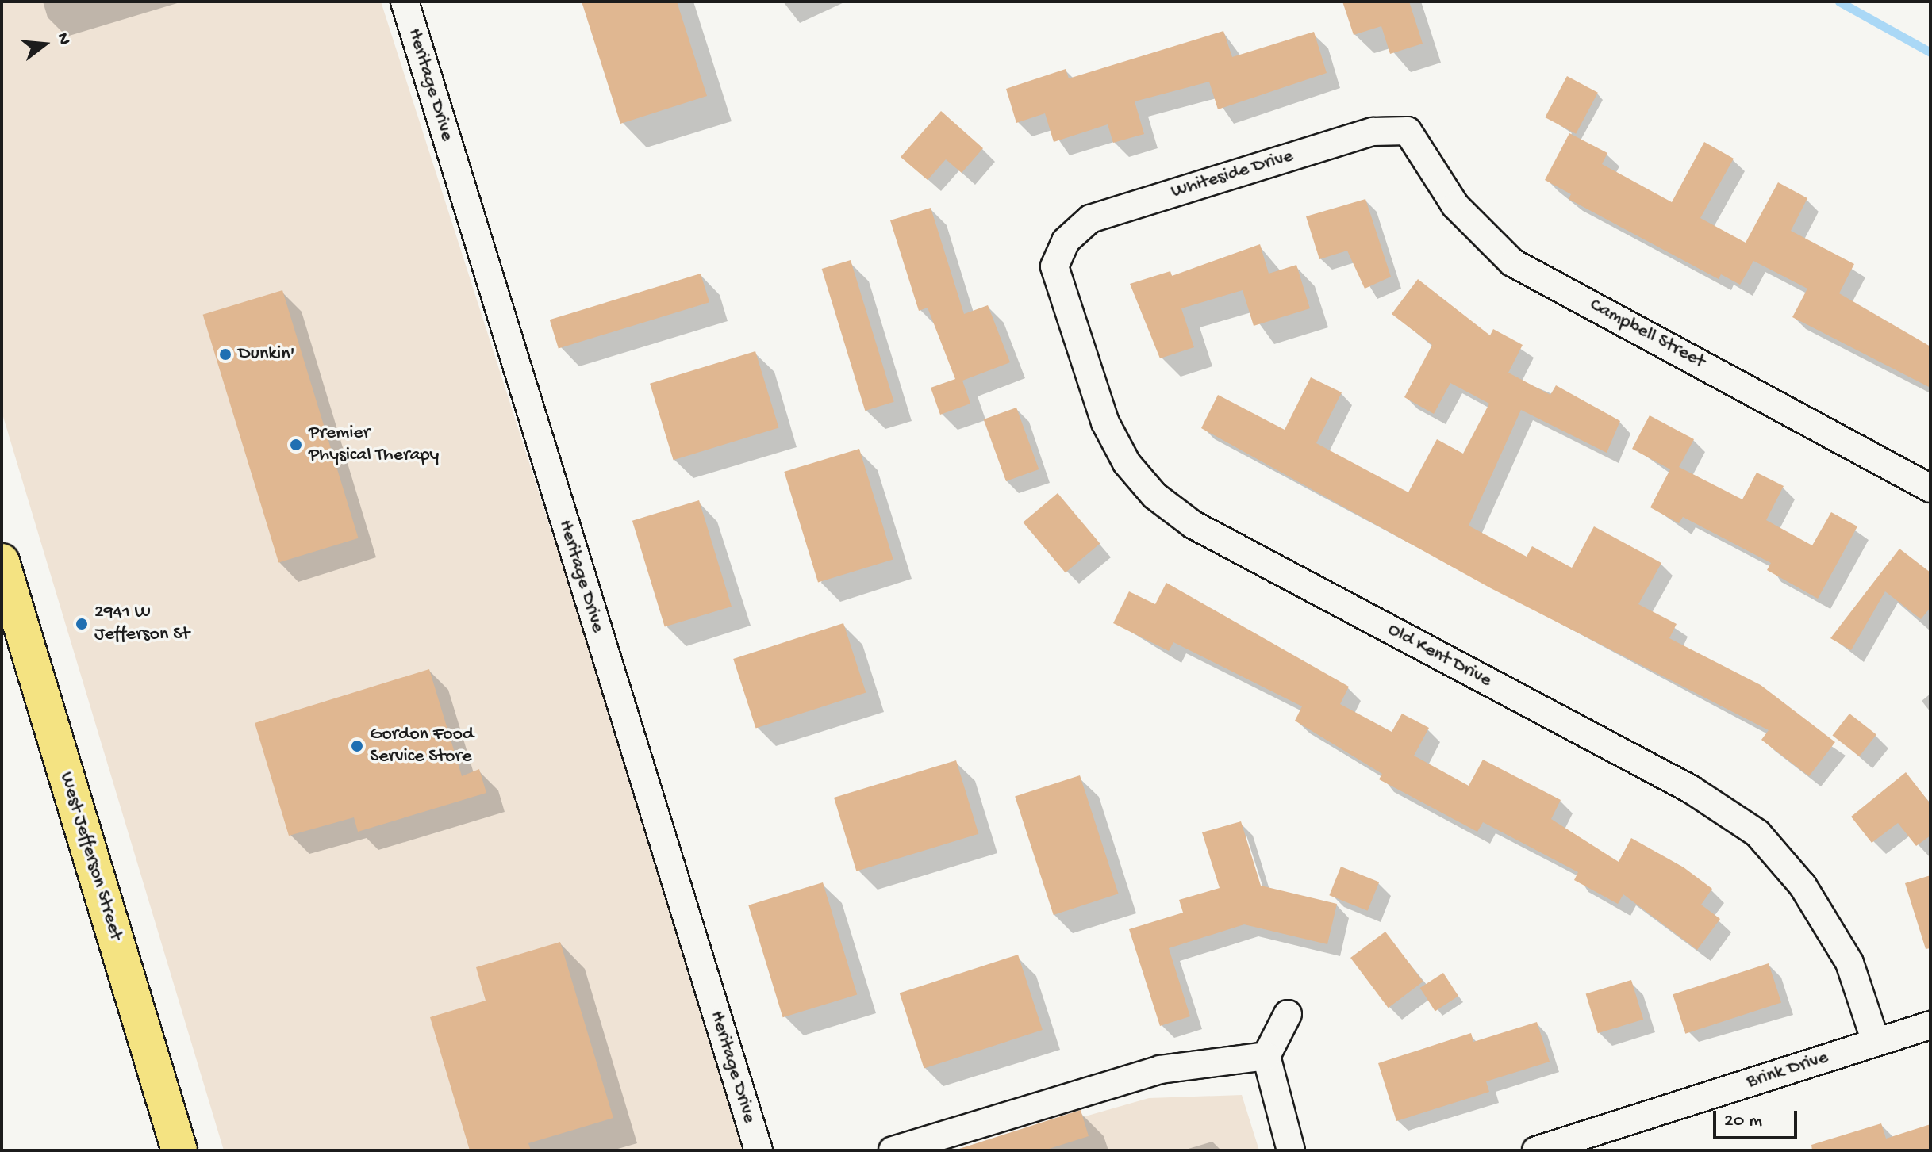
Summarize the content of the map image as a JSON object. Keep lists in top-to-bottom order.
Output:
{
  "streets": {
    "main road": ["West Jefferson Street"],
    "street": [
      "Heritage Drive",
      "Whiteside Drive",
      "Campbell Street",
      "Old Kent Drive",
      "Brink Drive"
    ]
  },
  "crossings": [
    ["Whiteside Drive", "Campbell Street"],
    ["Whiteside Drive", "Old Kent Drive"],
    ["Old Kent Drive", "Brink Drive"]
  ],
  "places": [
    "Dunkin'",
    "Premier Physical Therapy",
    "2941 W Jefferson St",
    "Gordon Food Service Store"
  ],
  "scale_bar": "20 m",
  "north": "right"
}
